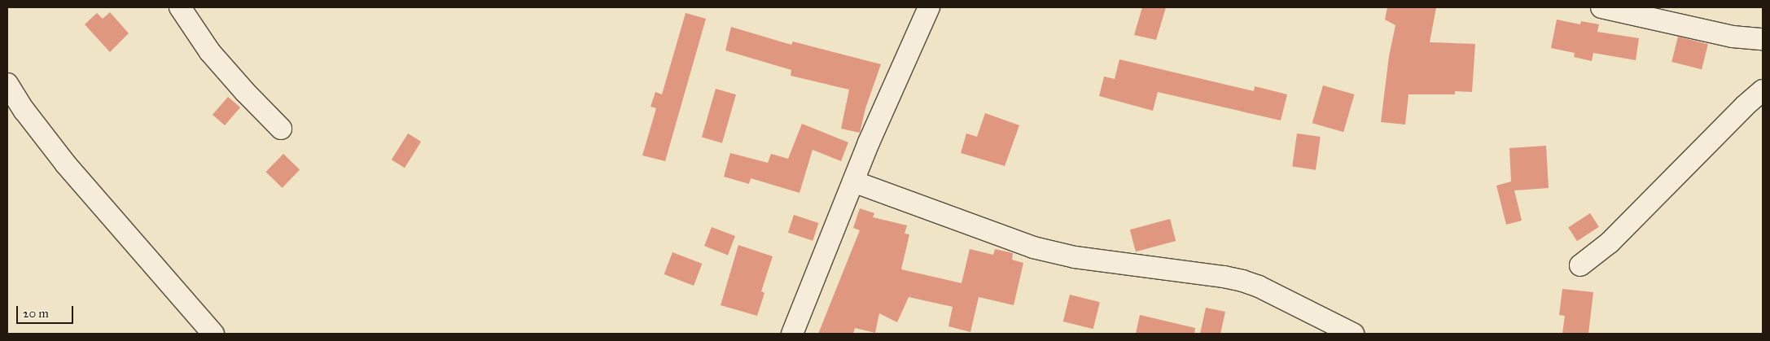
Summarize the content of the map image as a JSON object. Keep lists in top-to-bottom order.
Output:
{
  "scale_bar": "20 m"
}
